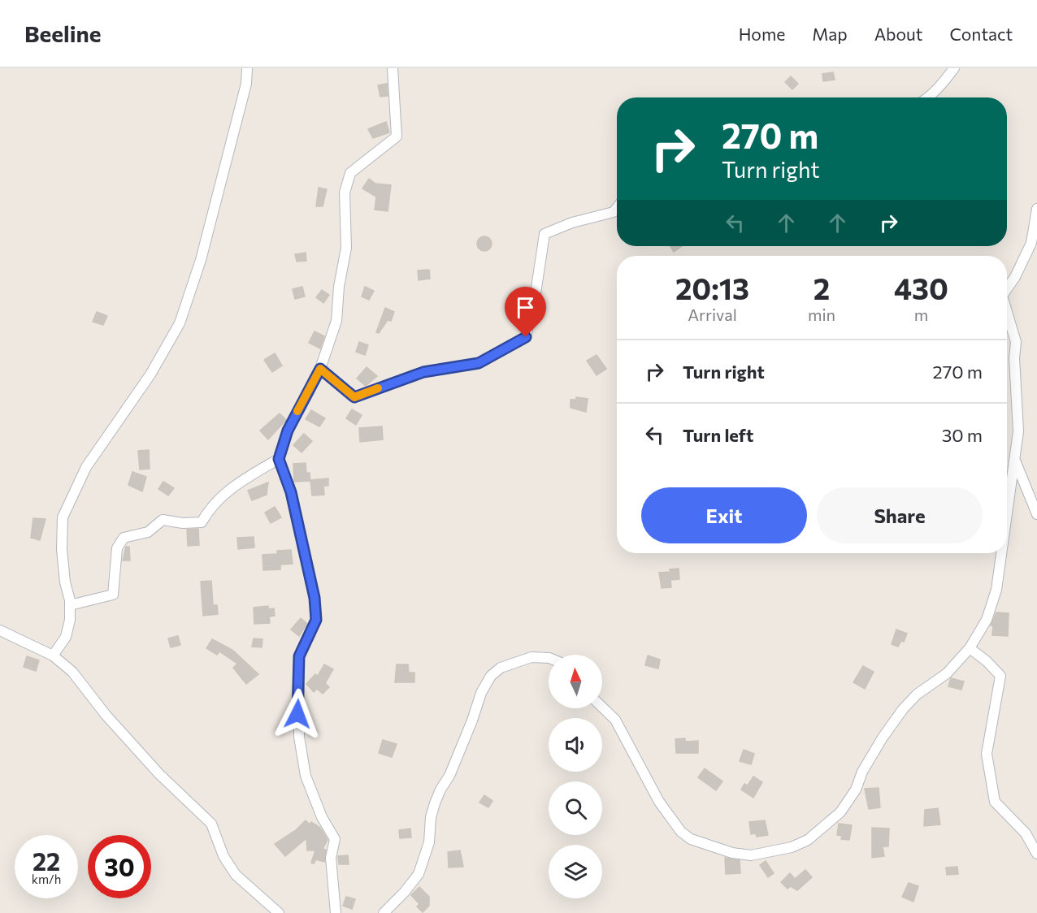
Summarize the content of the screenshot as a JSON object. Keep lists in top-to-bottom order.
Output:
{
  "north": "top",
  "page": {
    "header": "Beeline",
    "nav": [
      "Home",
      "Map",
      "About",
      "Contact"
    ],
    "turn": ["270 m", "Turn right"],
    "eta": [
      "20:13",
      "Arrival",
      "2",
      "min",
      "430",
      "m"
    ],
    "list": [
      {
        "name": "Turn right",
        "value": "270 m"
      },
      {
        "name": "Turn left",
        "value": "30 m"
      }
    ],
    "buttons": ["Exit", "Share"],
    "speed": "22 km/h",
    "limit": "30"
  }
}
